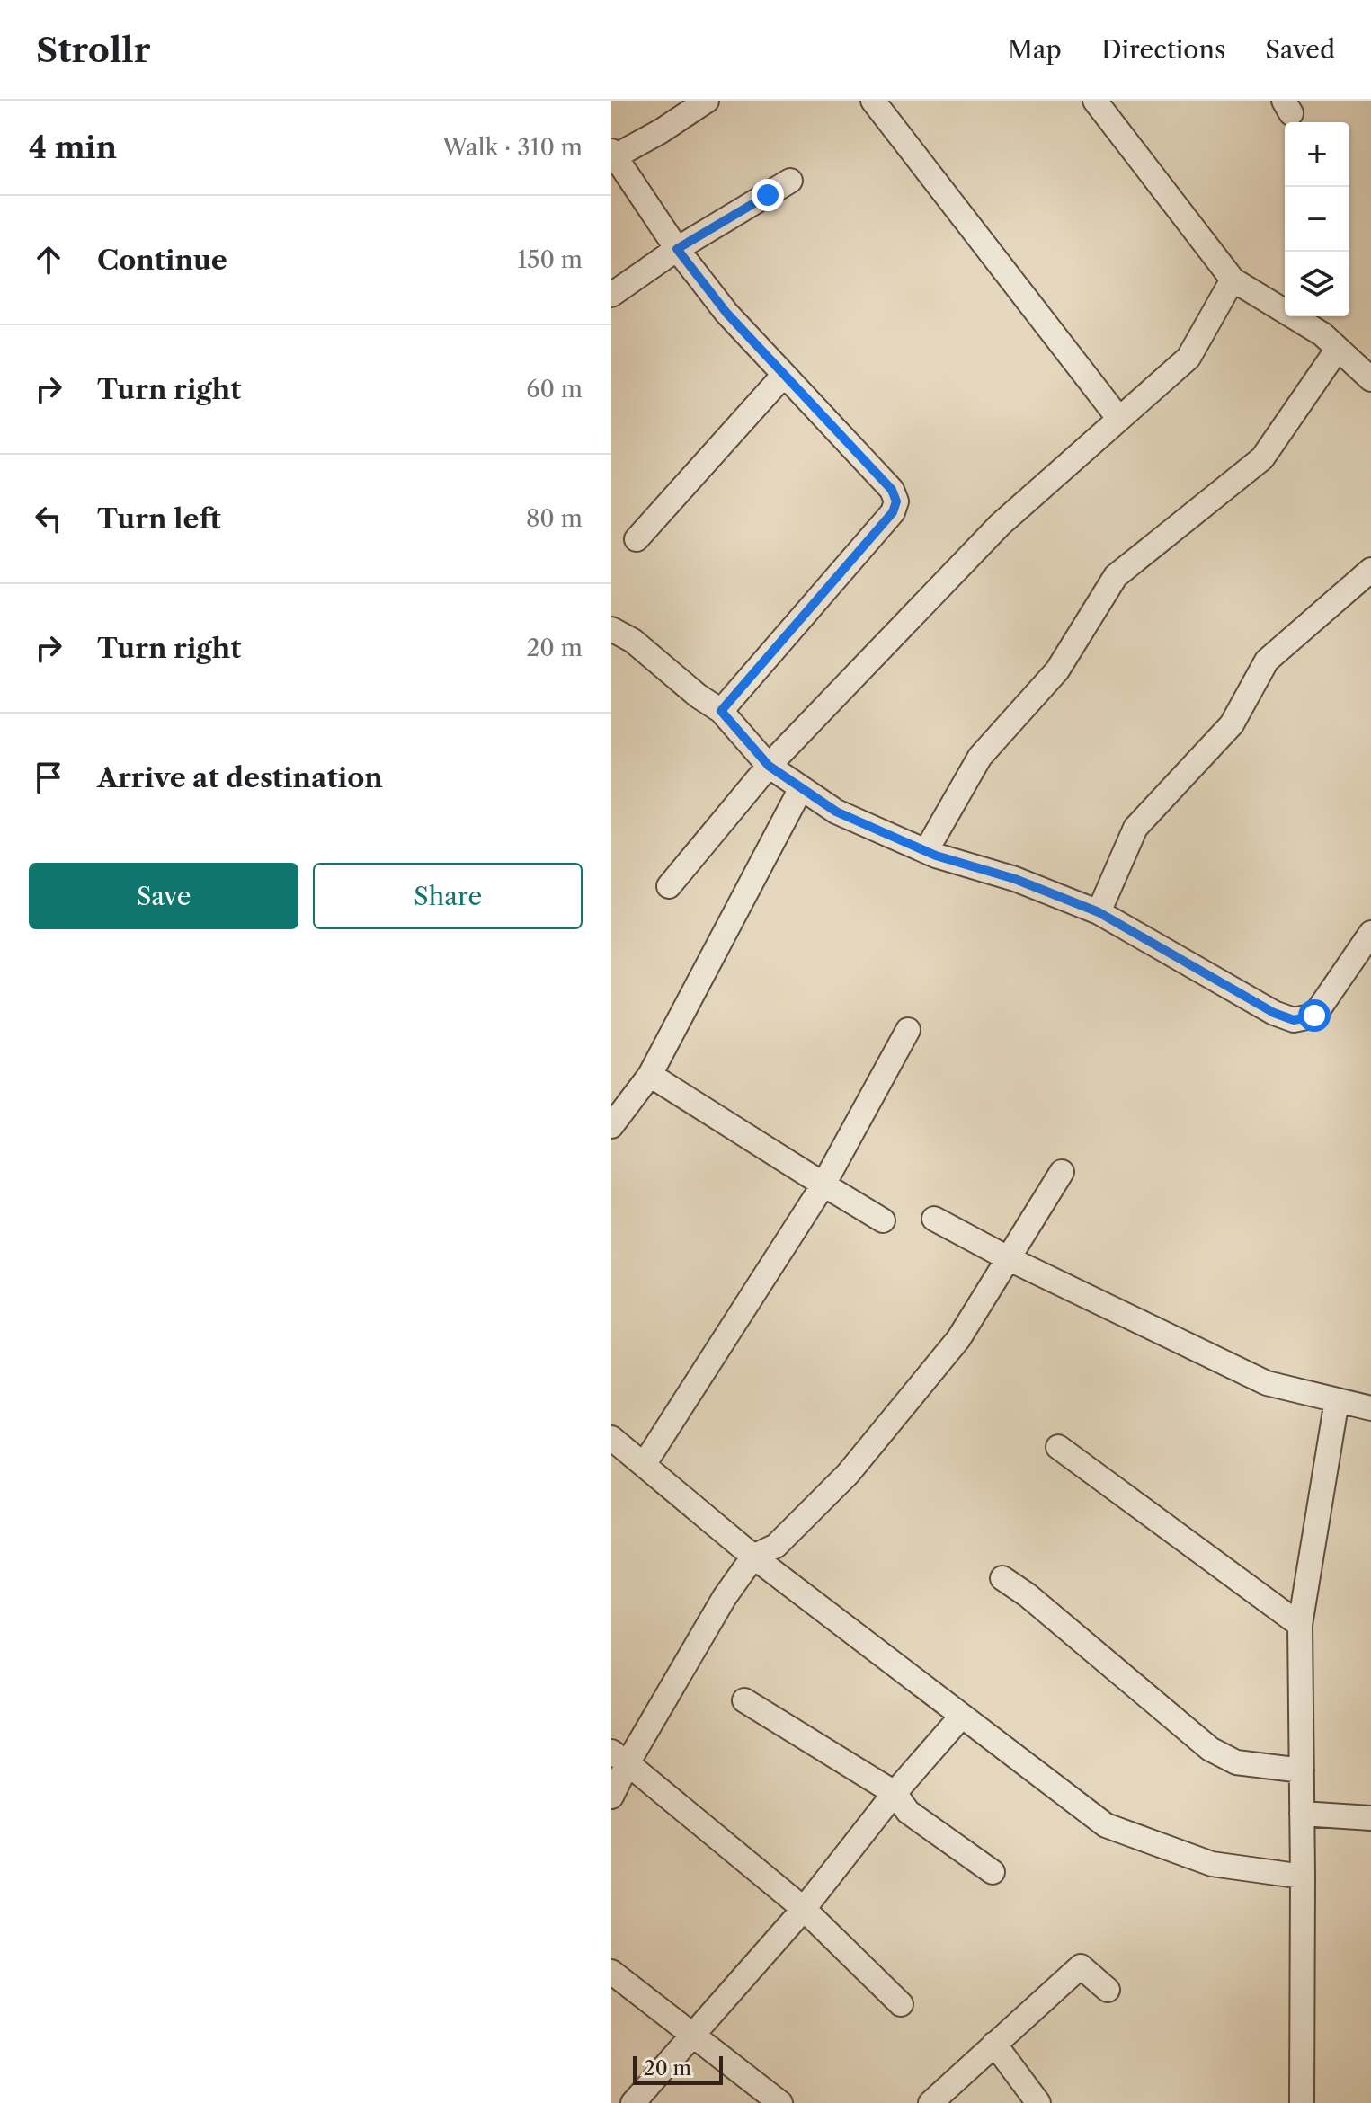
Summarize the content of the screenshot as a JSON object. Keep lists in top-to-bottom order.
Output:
{
  "scale_bar": "20 m",
  "page": {
    "header": "Strollr",
    "nav": ["Map", "Directions", "Saved"],
    "heading": ["4 min", "Walk · 310 m"],
    "map_buttons": ["+", "−"],
    "list": [
      ["Continue", "150 m"],
      ["Turn right", "60 m"],
      ["Turn left", "80 m"],
      ["Turn right", "20 m"],
      "Arrive at destination"
    ],
    "buttons": ["Save", "Share"],
    "scale": "20 m"
  }
}
